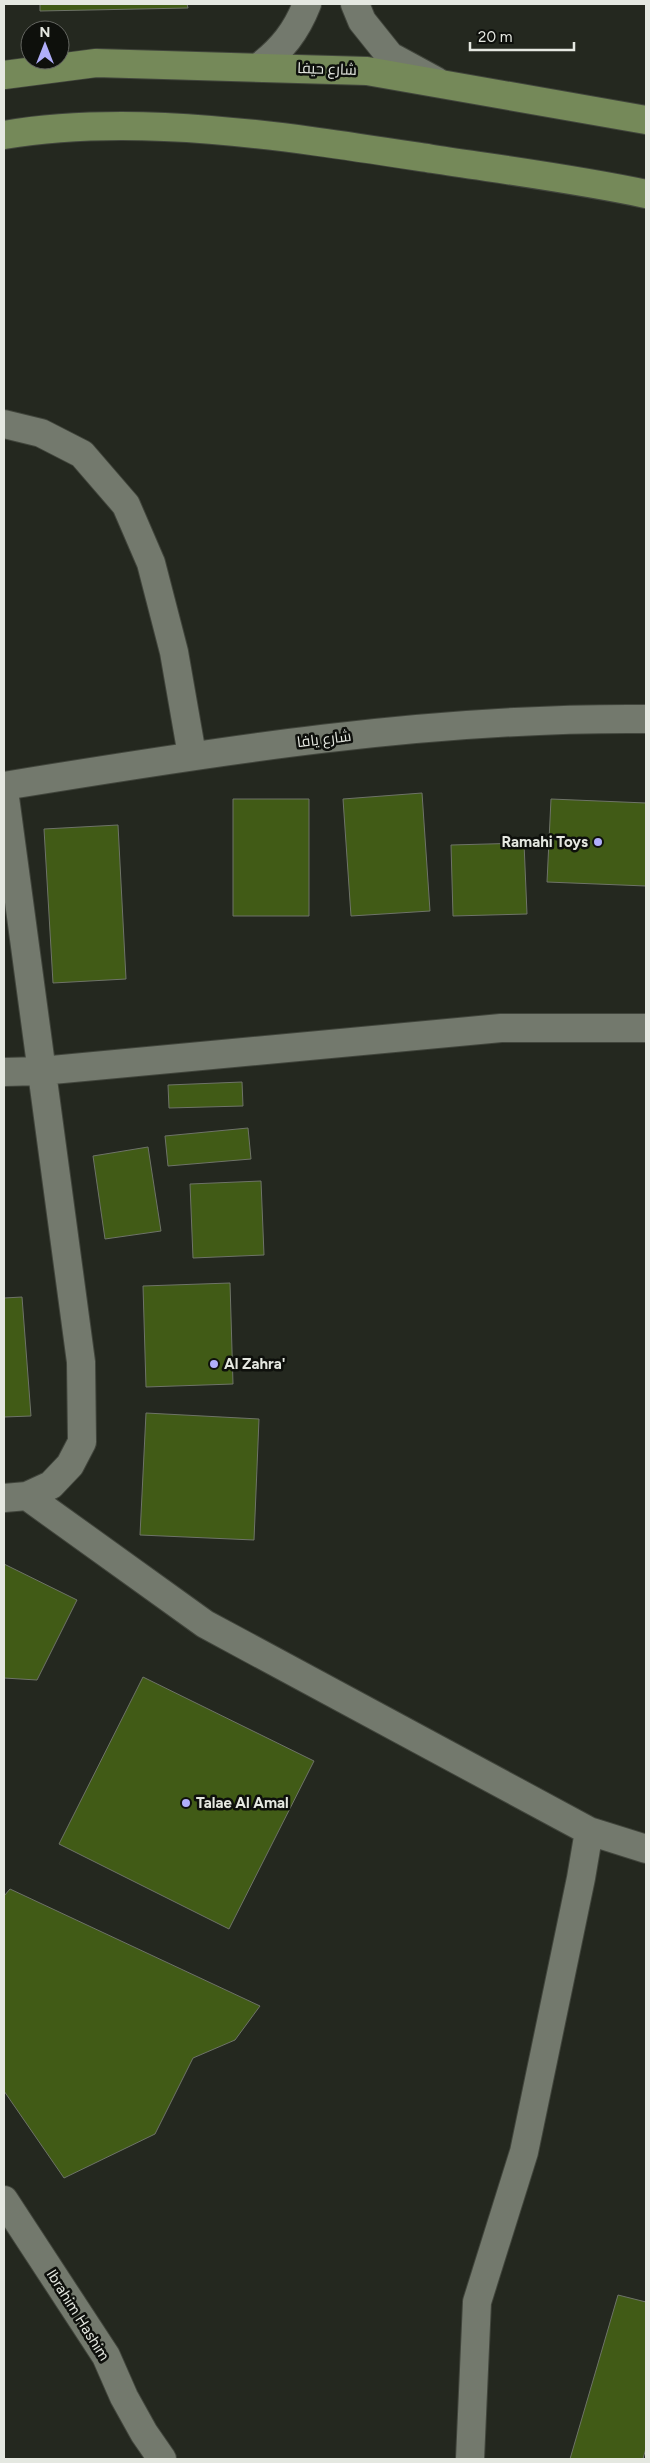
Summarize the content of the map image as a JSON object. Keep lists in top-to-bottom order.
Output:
{
  "streets": {
    "main road": ["شارع حيفا"],
    "street": ["شارع يافا", "Ibrahim Hashim"]
  },
  "places": ["Ramahi Toys", "Al Zahra'", "Talae Al Amal"],
  "scale_bar": "20 m",
  "north": "top"
}
